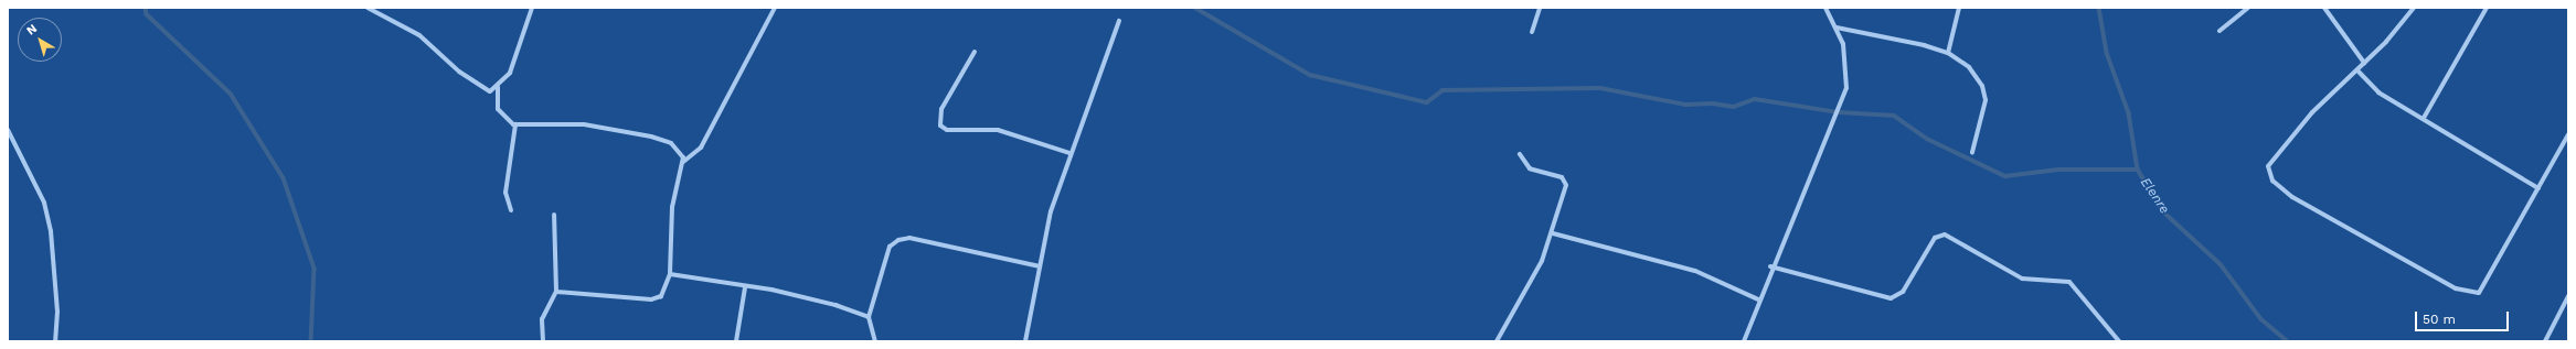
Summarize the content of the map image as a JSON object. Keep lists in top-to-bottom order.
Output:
{
  "water": ["Elenre"],
  "scale_bar": "50 m",
  "north": "top left"
}
